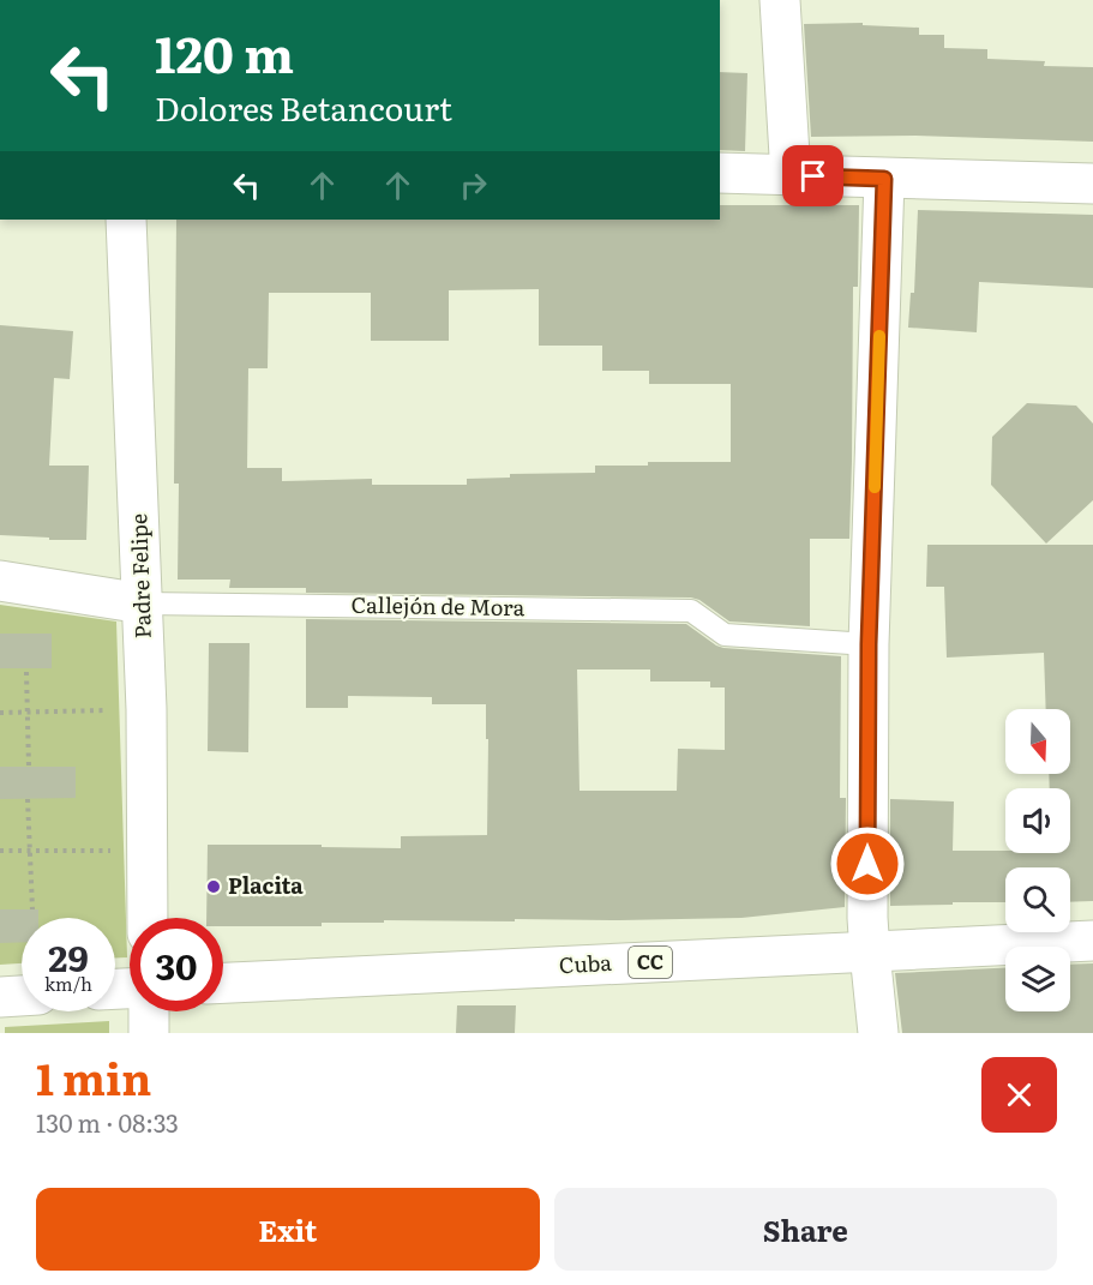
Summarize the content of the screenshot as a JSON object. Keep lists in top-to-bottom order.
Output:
{
  "streets": {
    "street": [
      "Padre Felipe",
      "Callejón de Mora",
      "CC",
      "Cuba"
    ]
  },
  "crossings": [
    ["Padre Felipe", "Callejón de Mora"]
  ],
  "places": ["Placita"],
  "north": "bottom",
  "page": {
    "turn": ["120 m", "Dolores Betancourt"],
    "speed": "29 km/h",
    "limit": "30",
    "heading": ["1 min", "130 m · 08:33"],
    "buttons": ["Exit", "Share"]
  }
}
